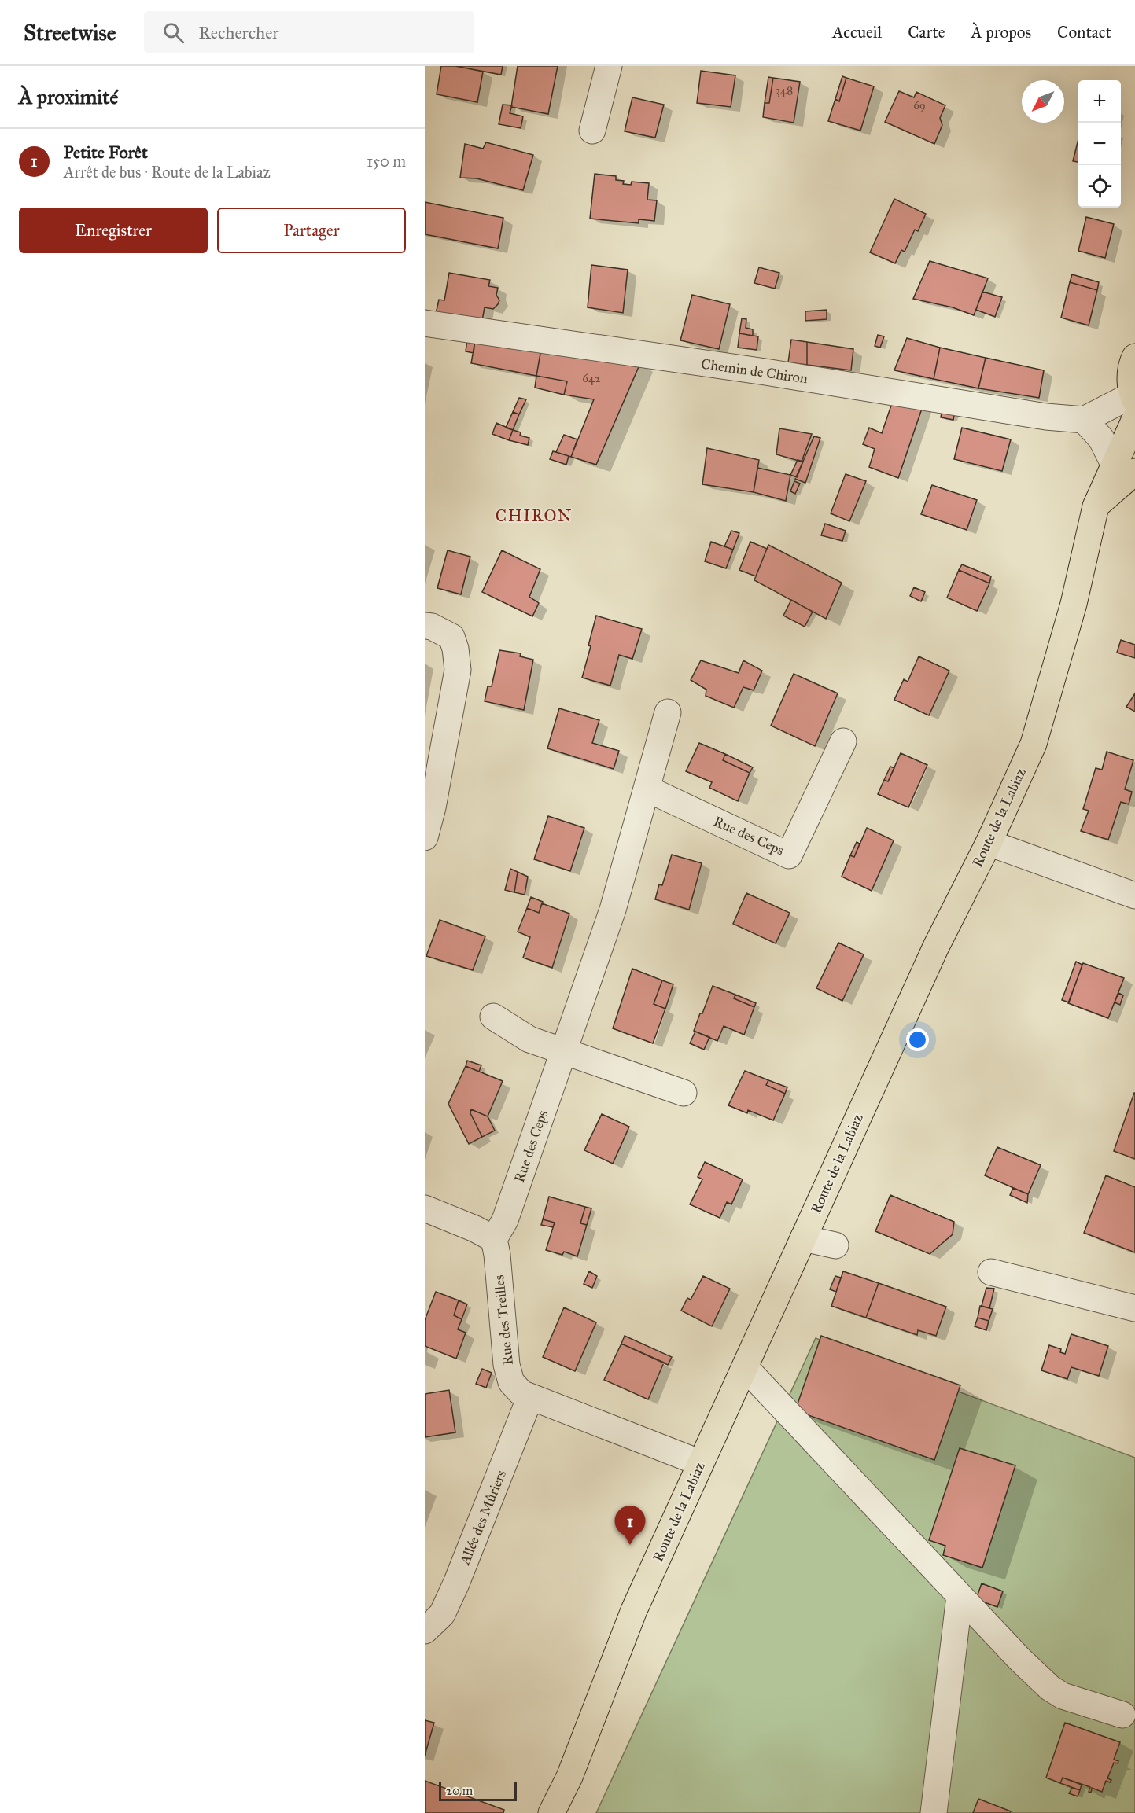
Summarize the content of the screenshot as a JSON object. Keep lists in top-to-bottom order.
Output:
{
  "streets": {
    "main road": ["Route de la Labiaz"],
    "street": [
      "Chemin de Chiron",
      "Rue des Ceps",
      "Rue des Treilles",
      "Allée des Mûriers"
    ]
  },
  "crossings": [
    ["Route de la Labiaz", "Rue des Treilles"],
    ["Rue des Ceps", "Rue des Treilles"],
    ["Rue des Treilles", "Allée des Mûriers"]
  ],
  "districts": ["CHIRON"],
  "house_numbers": ["348", "69", "642"],
  "scale_bar": "20 m",
  "north": "bottom left",
  "page": {
    "header": "Streetwise",
    "search": "Rechercher",
    "nav": [
      "Accueil",
      "Carte",
      "À propos",
      "Contact"
    ],
    "heading": "À proximité",
    "map_buttons": ["+", "−"],
    "list": [
      {
        "mark": "1",
        "name": "Petite Forêt",
        "note": "Arrêt de bus · Route de la Labiaz",
        "value": "150 m"
      }
    ],
    "buttons": ["Enregistrer", "Partager"],
    "pins": "1",
    "scale": "20 m"
  }
}
